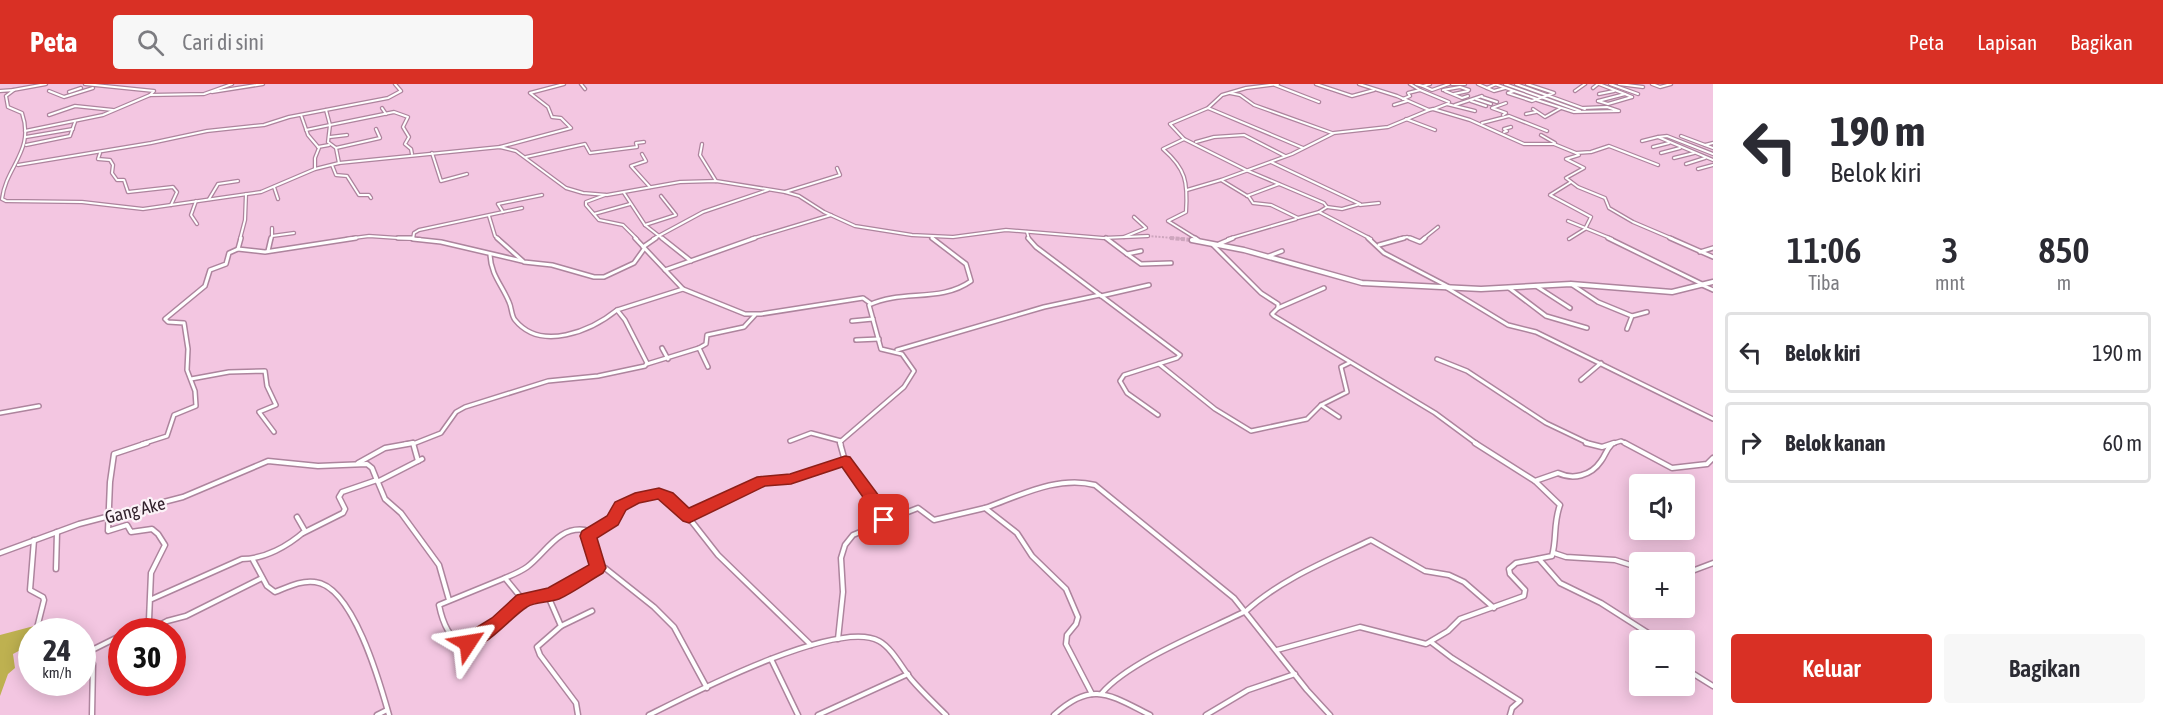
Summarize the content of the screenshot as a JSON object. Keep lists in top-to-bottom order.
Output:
{
  "streets": {
    "street": ["Gang Ake"]
  },
  "page": {
    "header": "Peta",
    "search": "Cari di sini",
    "nav": ["Peta", "Lapisan", "Bagikan"],
    "turn": ["190 m", "Belok kiri"],
    "eta": [
      "11:06",
      "Tiba",
      "3",
      "mnt",
      "850",
      "m"
    ],
    "list": [
      {
        "name": "Belok kiri",
        "value": "190 m"
      },
      {
        "name": "Belok kanan",
        "value": "60 m"
      }
    ],
    "map_buttons": ["+", "−"],
    "speed": "24 km/h",
    "limit": "30",
    "buttons": ["Keluar", "Bagikan"]
  }
}
